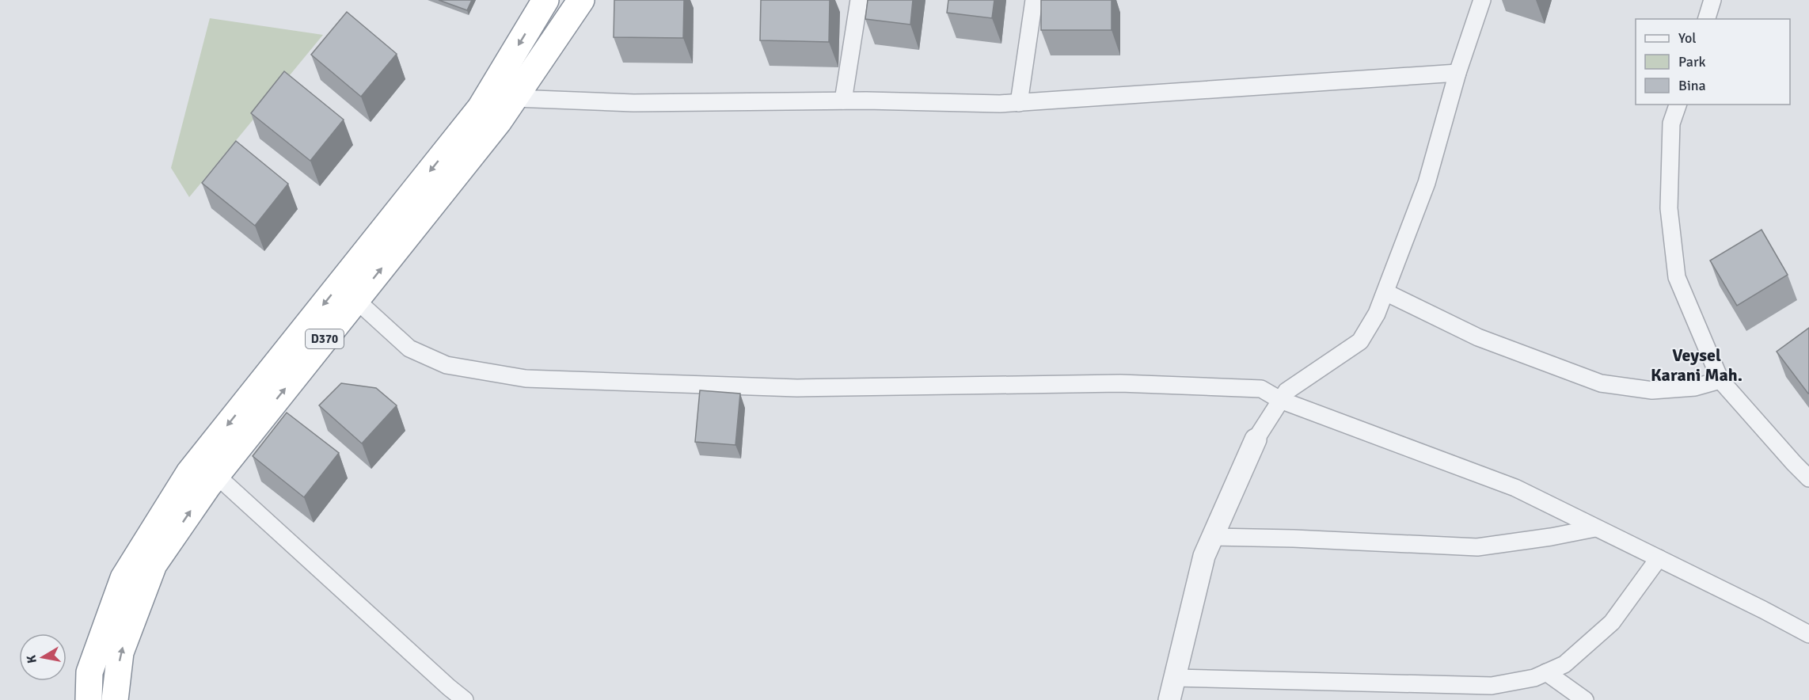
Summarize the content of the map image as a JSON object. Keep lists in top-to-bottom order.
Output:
{
  "streets": {
    "highway": ["D370"]
  },
  "districts": ["Veysel Karani Mah."],
  "legend": ["Yol", "Park", "Bina"],
  "north": "left"
}
